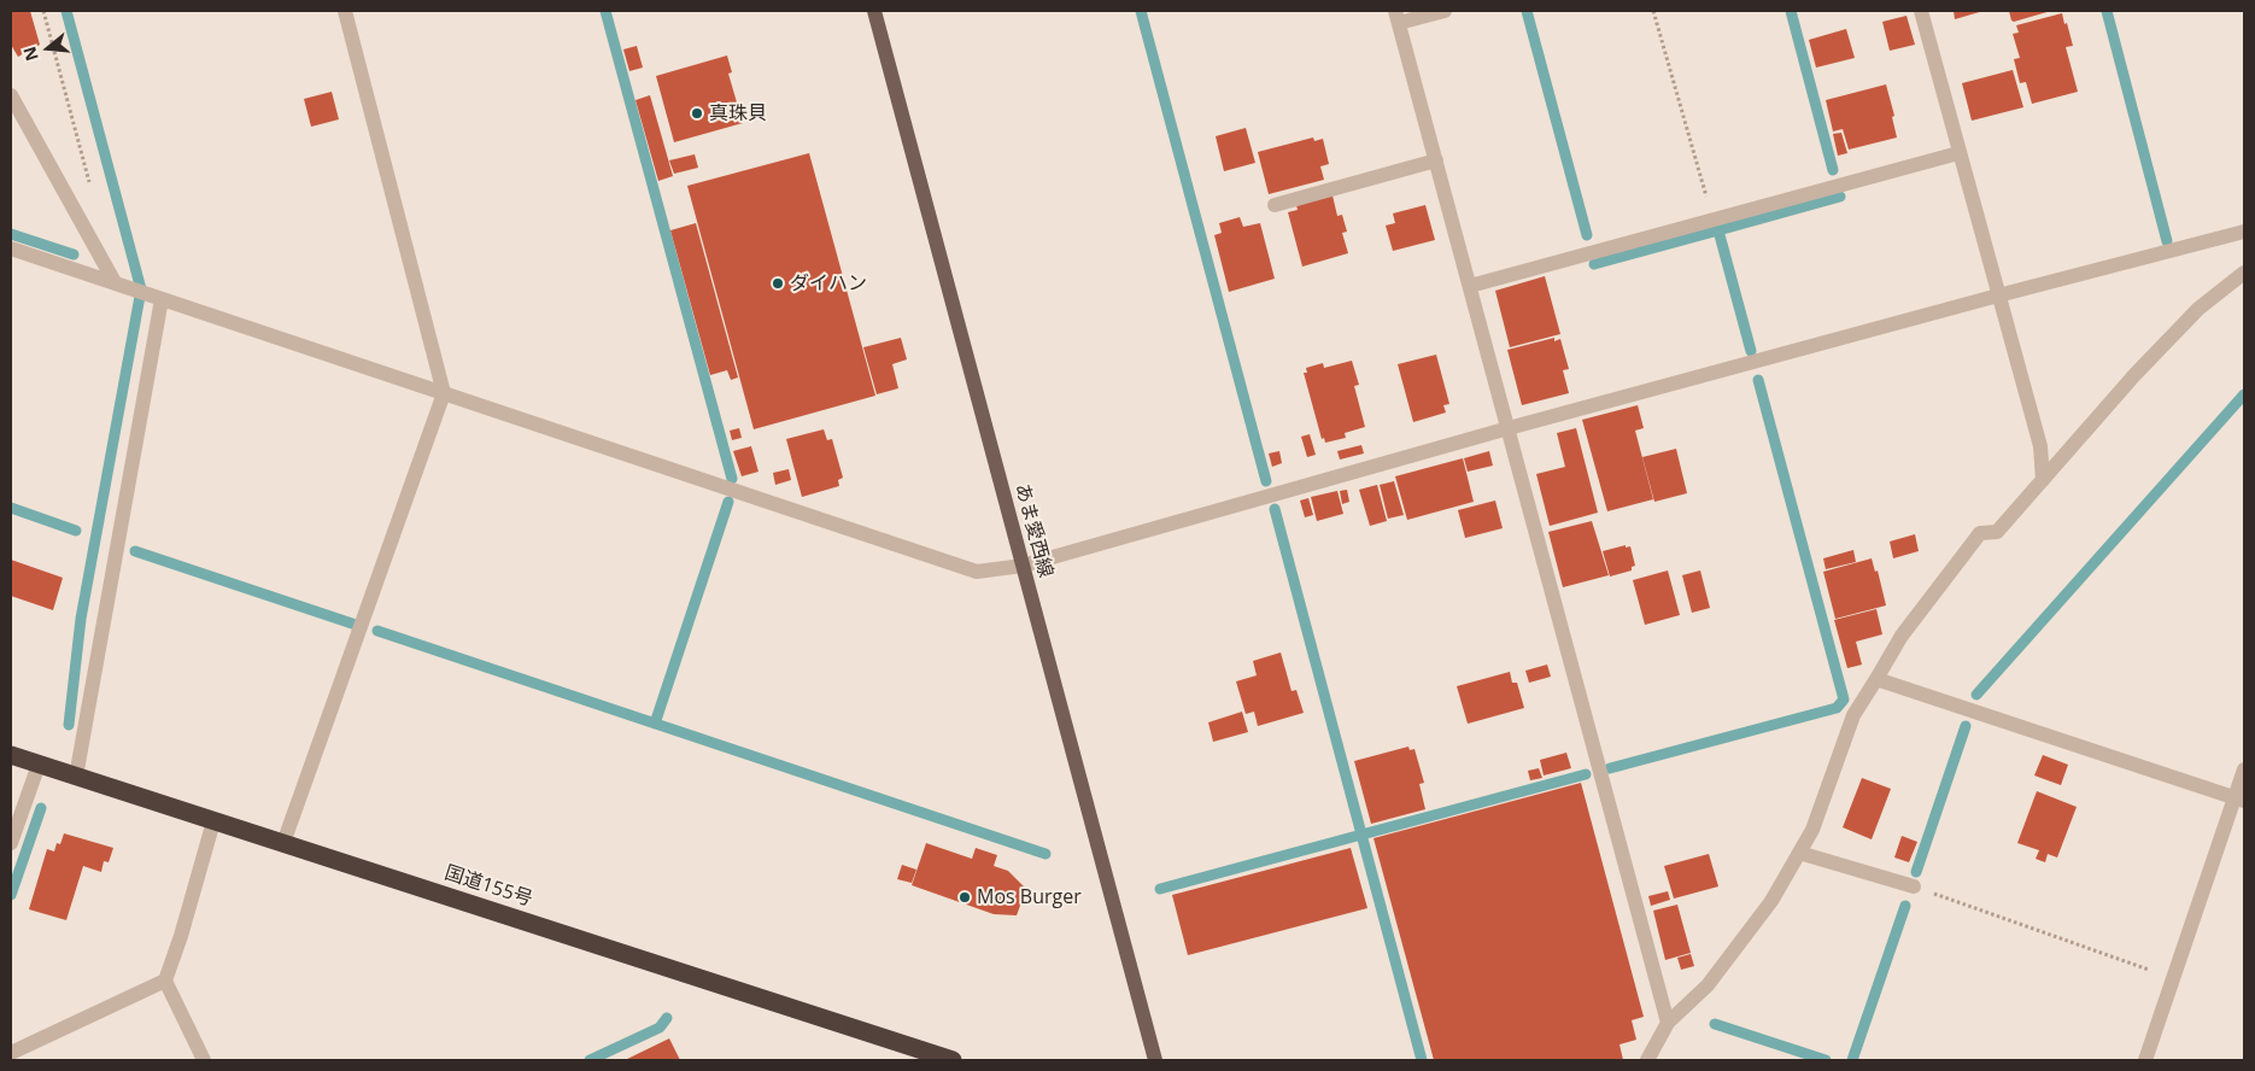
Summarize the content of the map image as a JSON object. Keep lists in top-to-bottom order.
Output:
{
  "streets": {
    "highway": ["国道155号"],
    "main road": ["あま愛西線"]
  },
  "places": ["真珠貝", "ダイハン", "Mos Burger"],
  "north": "left"
}
